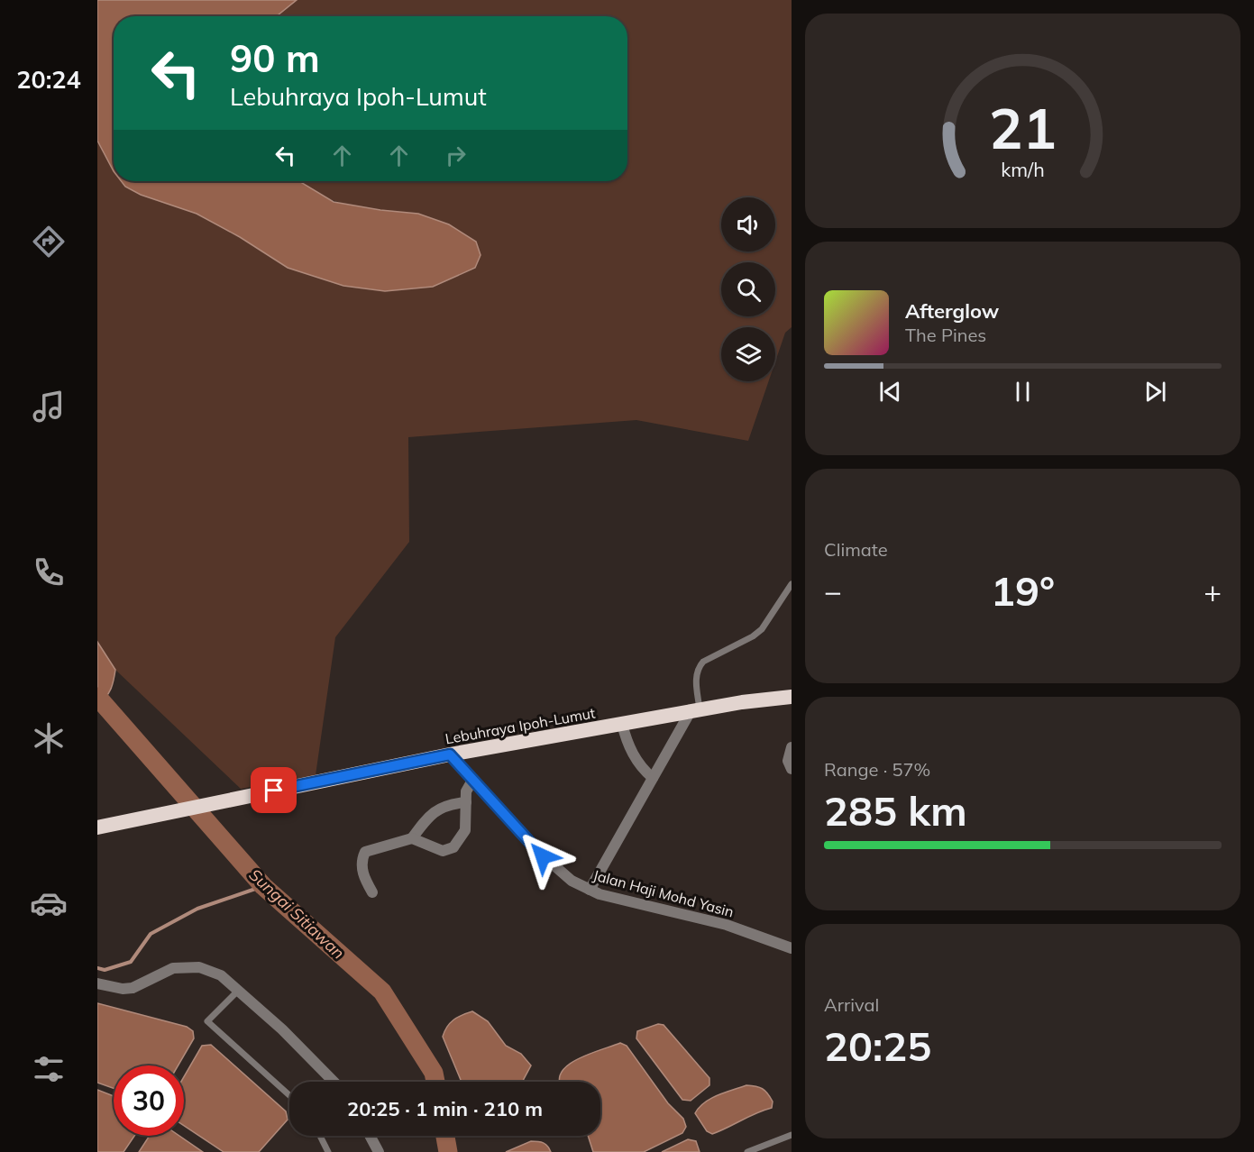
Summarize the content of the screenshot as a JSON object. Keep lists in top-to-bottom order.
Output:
{
  "streets": {
    "highway": ["Lebuhraya Ipoh-Lumut"],
    "street": ["Jalan Haji Mohd Yasin"]
  },
  "crossings": [
    ["Lebuhraya Ipoh-Lumut", "Jalan Haji Mohd Yasin"]
  ],
  "water": ["Sungai Sitiawan"],
  "page": {
    "tabs": "20:24",
    "turn": ["90 m", "Lebuhraya Ipoh-Lumut"],
    "song": ["Afterglow", "The Pines"],
    "tile": [
      "Climate",
      ["Range · 57%", "285 km"],
      ["Arrival", "20:25"]
    ],
    "heat": ["−", "19°", "+"],
    "limit": "30",
    "trip": "20:25 · 1 min · 210 m",
    "gauge": ["21", "km/h"]
  }
}
